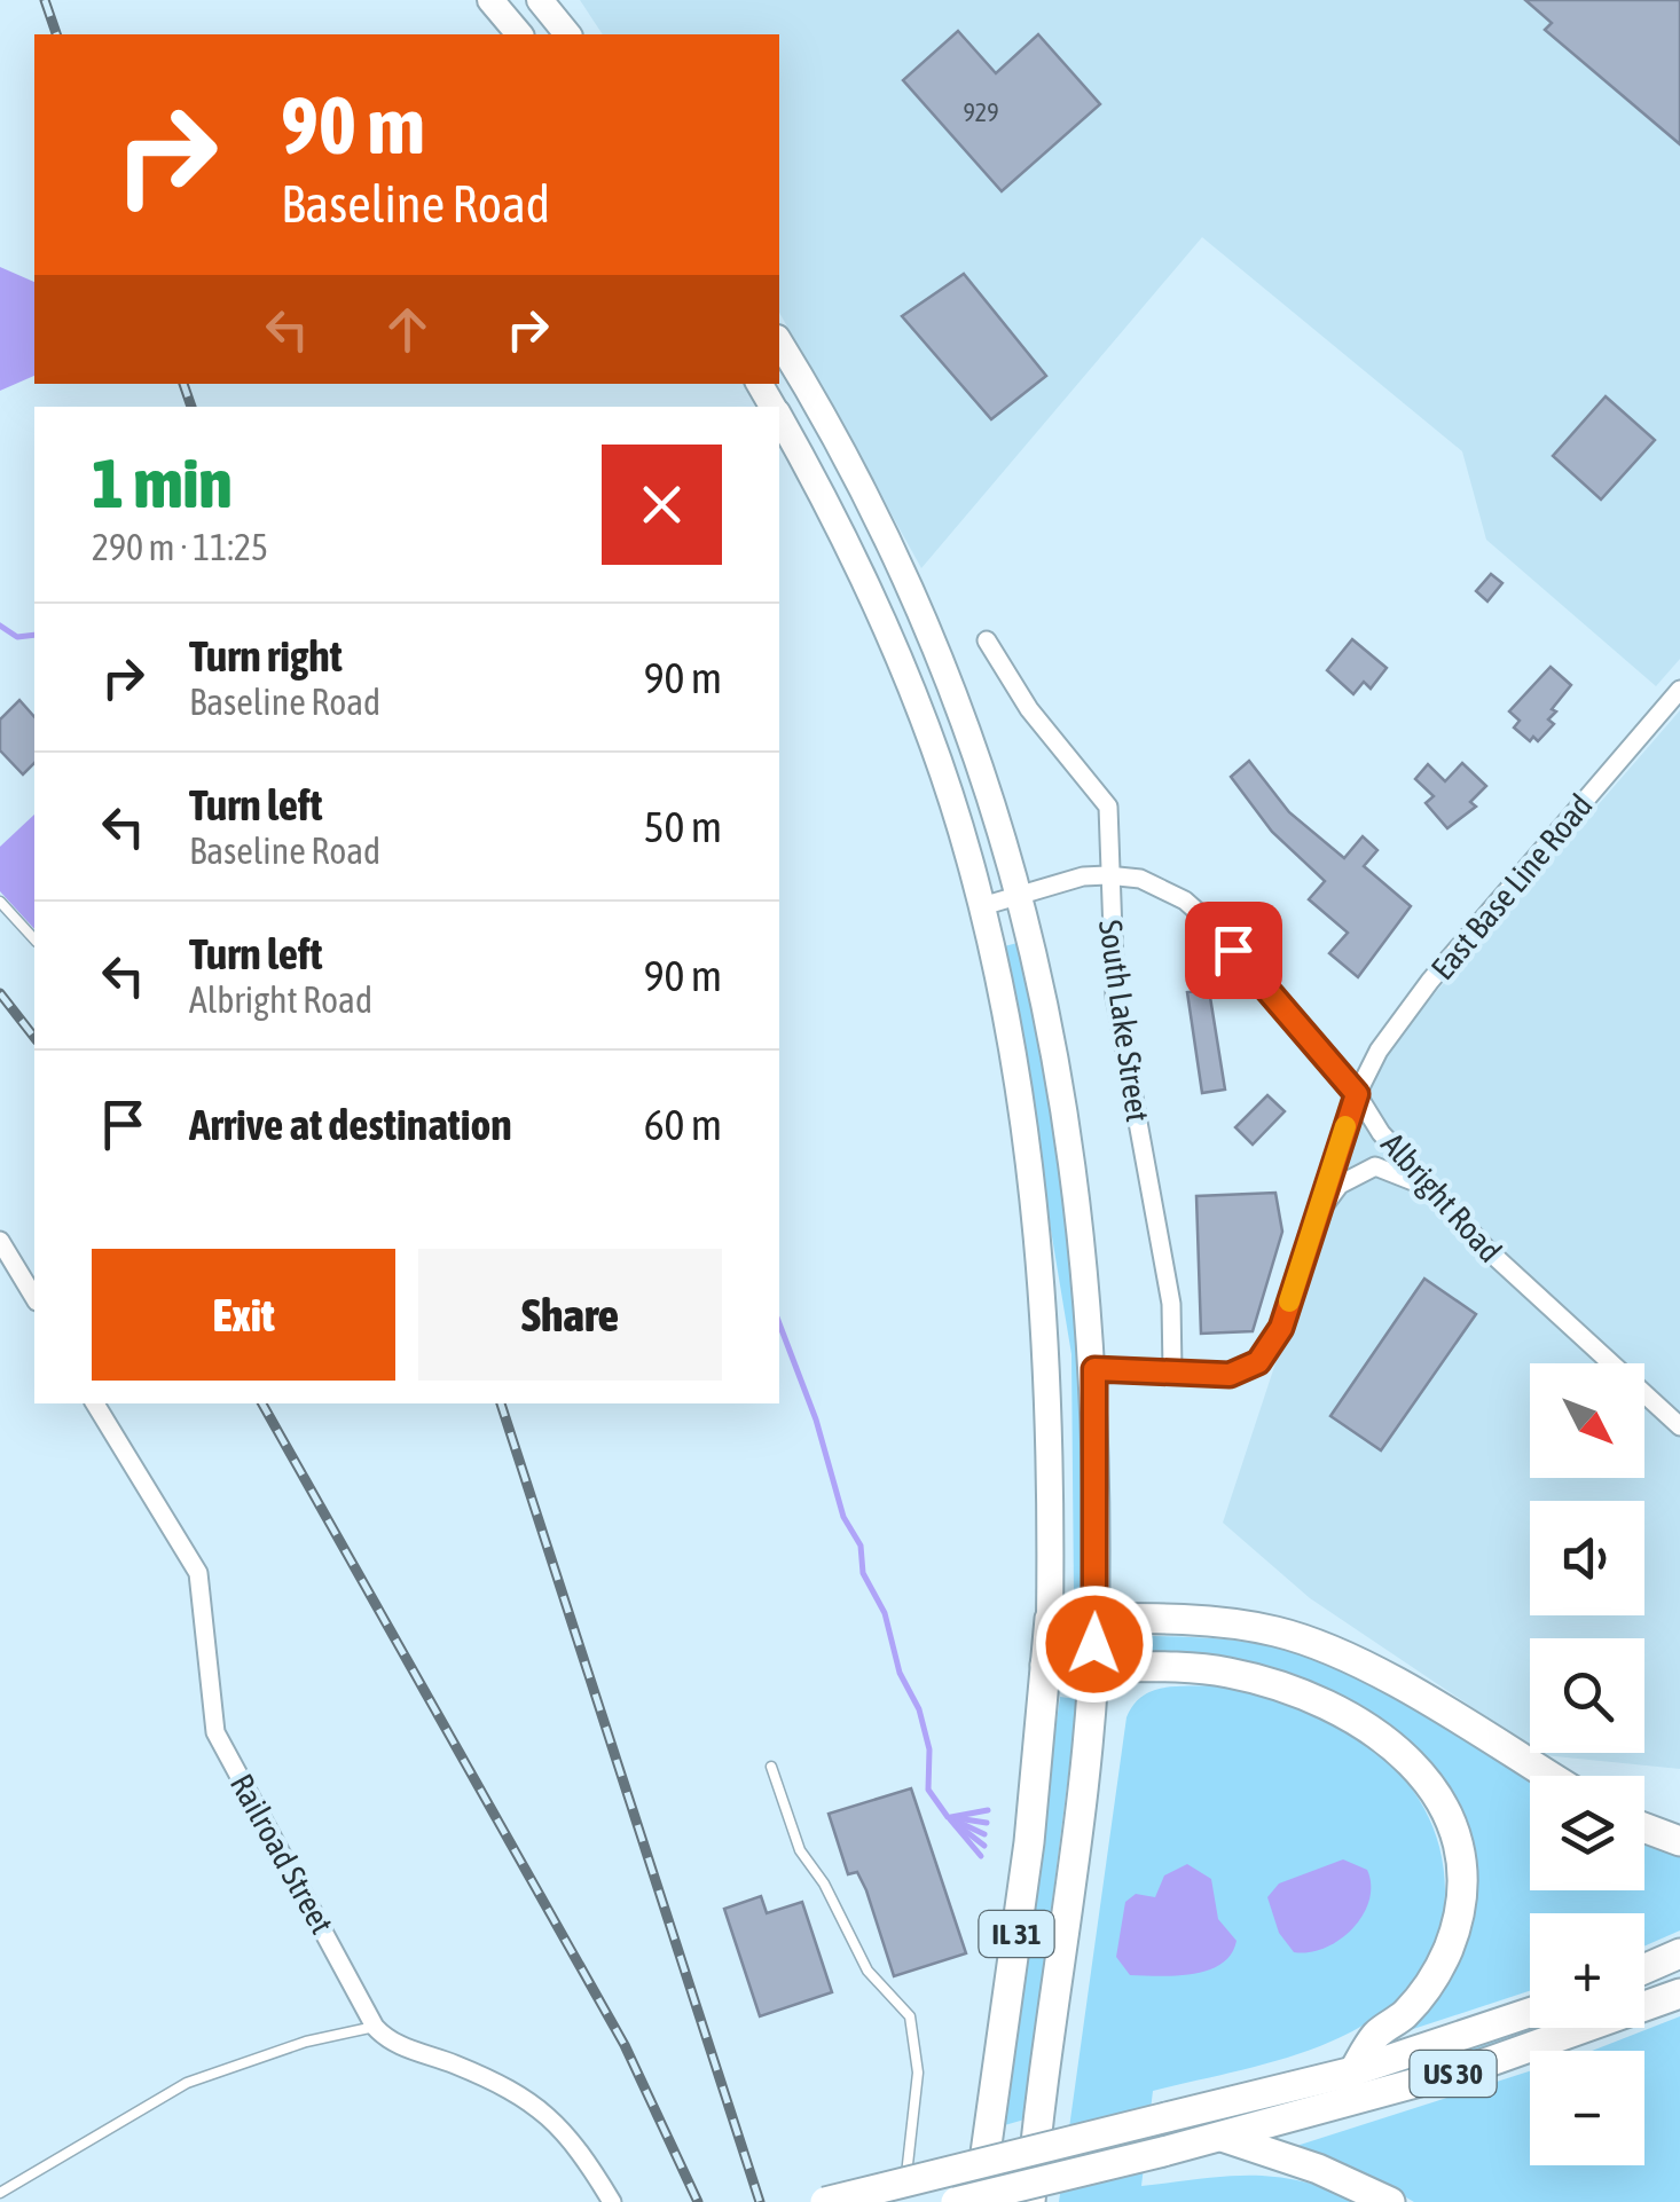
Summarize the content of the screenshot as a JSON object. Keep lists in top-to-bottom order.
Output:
{
  "streets": {
    "main road": ["IL 31", "US 30"],
    "street": [
      "East Base Line Road",
      "South Lake Street",
      "Albright Road",
      "Railroad Street"
    ]
  },
  "crossings": [
    ["East Base Line Road", "South Lake Street"],
    ["East Base Line Road", "Albright Road"],
    ["East Base Line Road", "IL 31"],
    ["South Lake Street", "Albright Road"],
    ["Albright Road", "IL 31"]
  ],
  "house_numbers": ["929"],
  "north": "bottom right",
  "page": {
    "turn": ["90 m", "Baseline Road"],
    "heading": ["1 min", "290 m · 11:25"],
    "list": [
      {
        "name": "Turn right",
        "note": "Baseline Road",
        "value": "90 m"
      },
      {
        "name": "Turn left",
        "note": "Baseline Road",
        "value": "50 m"
      },
      {
        "name": "Turn left",
        "note": "Albright Road",
        "value": "90 m"
      },
      {
        "name": "Arrive at destination",
        "value": "60 m"
      }
    ],
    "buttons": ["Exit", "Share"],
    "map_buttons": ["+", "−"]
  }
}
